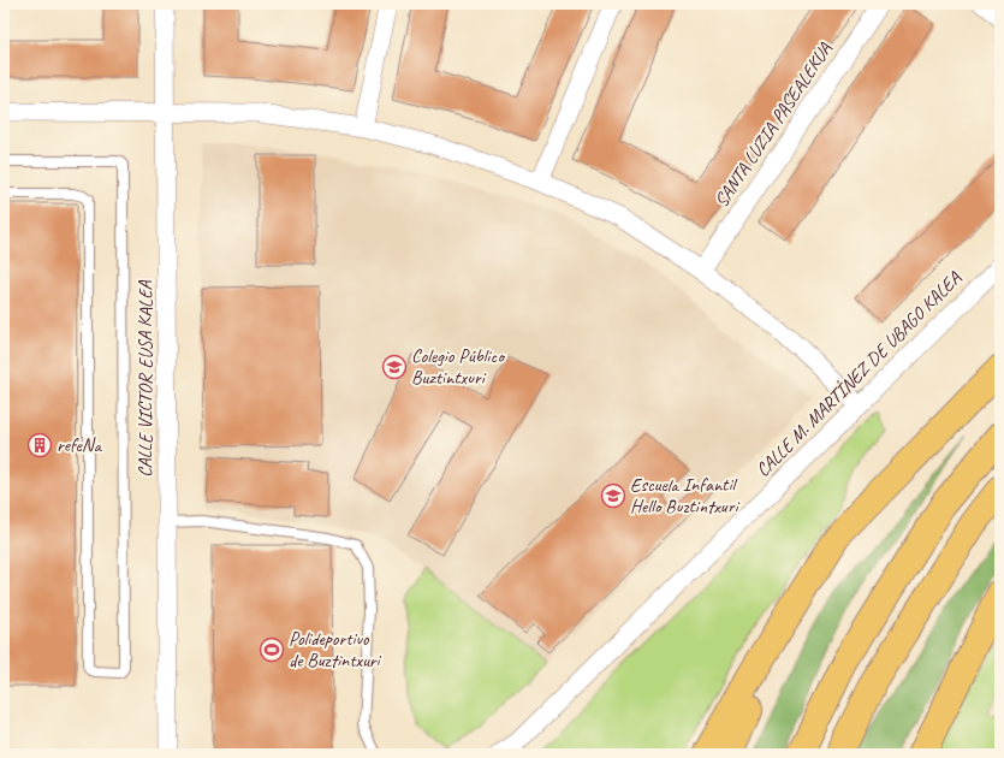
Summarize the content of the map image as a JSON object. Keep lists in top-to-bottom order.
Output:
{
  "streets": {
    "street": ["SANTA LUZIA PASEALEKUA", "CALLE M. MARTÍNEZ DE UBAGO KALEA", "CALLE VICTOR EUSA KALEA"]
  },
  "places": {
    "school or university": ["Colegio Público Buztintxuri", "Escuela Infantil Hello Buztintxuri"],
    "building": ["refeNa"],
    "sports": ["Polideportivo de Buztintxuri"]
  }
}
